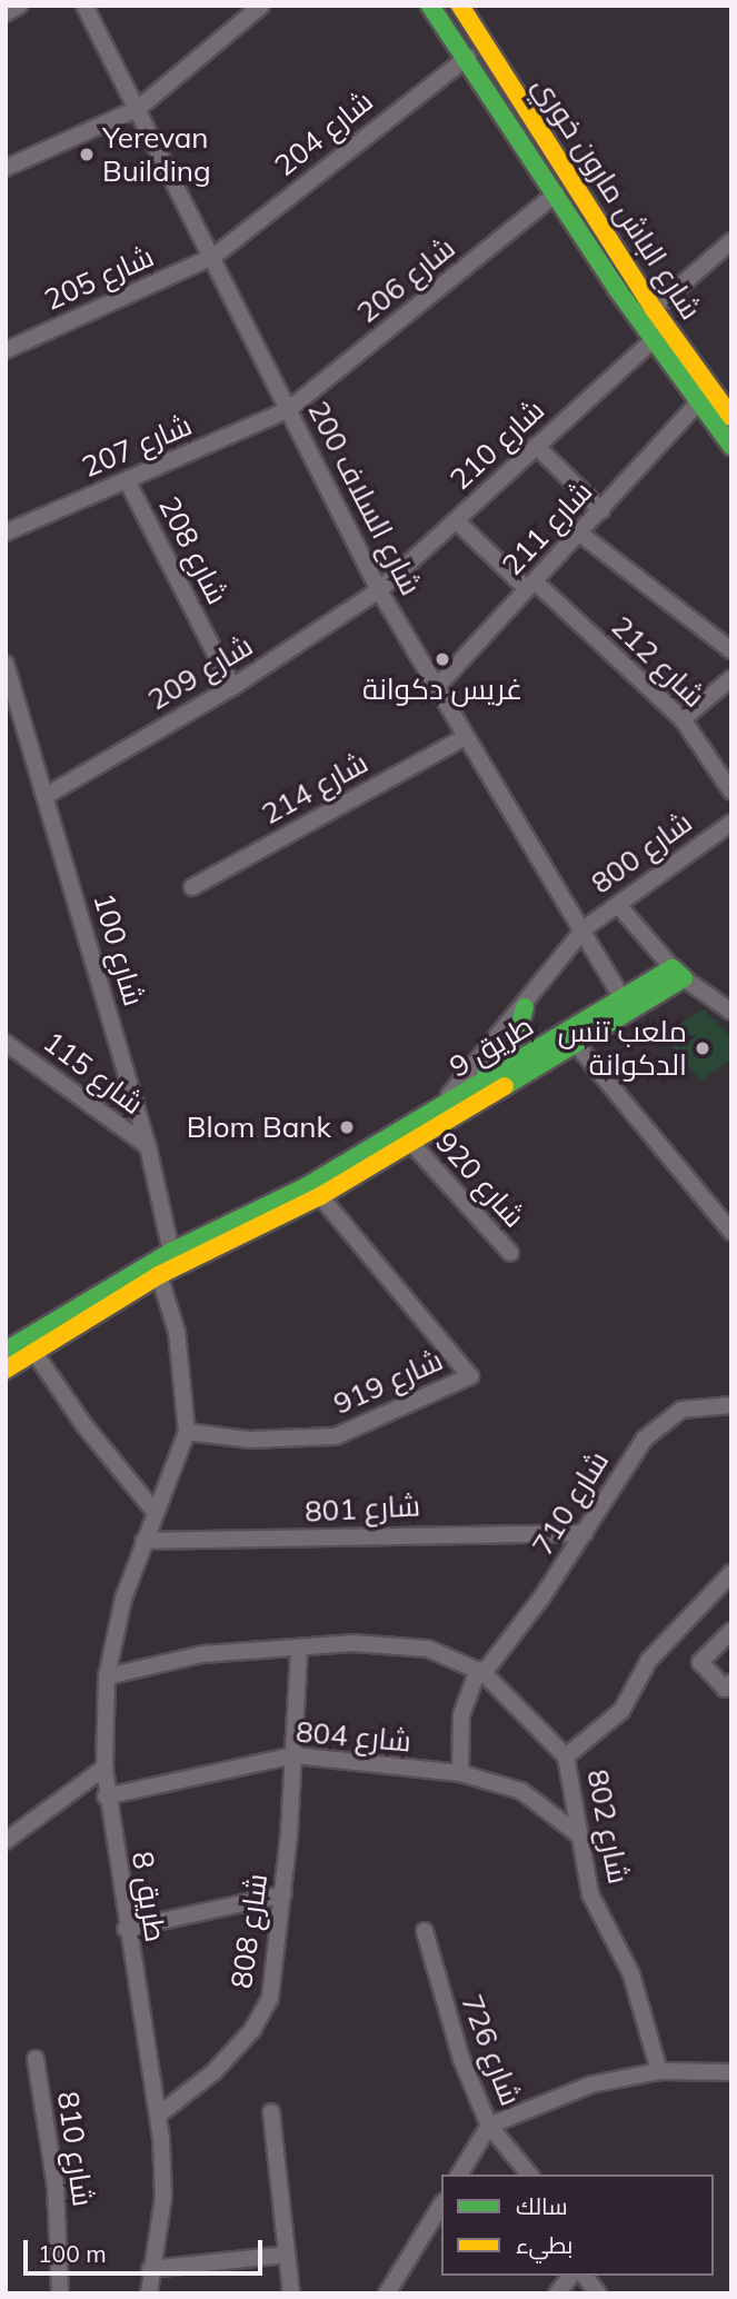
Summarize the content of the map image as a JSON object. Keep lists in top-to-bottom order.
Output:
{
  "streets": {
    "street": [
      "شارع 204",
      "شارع الباش مارون خوري",
      "شارع 205",
      "شارع 206",
      "شارع 210",
      "شارع 207",
      "200 شارع السلاف",
      "شارع 211",
      "شارع 208",
      "شارع 212",
      "شارع 209",
      "شارع 214",
      "800 شارع",
      "شارع 100",
      "9 طريق",
      "شارع 115",
      "شارع 920",
      "شارع 919",
      "شارع 710",
      "شارع 801",
      "شارع 804",
      "شارع 802",
      "طريق 8",
      "شارع 808",
      "شارع 726",
      "شارع 810"
    ]
  },
  "crossings": [
    ["شارع 204", "شارع 205"],
    ["شارع 204", "200 شارع السلاف"],
    ["شارع 205", "200 شارع السلاف"],
    ["شارع 206", "شارع 207"],
    ["شارع 206", "200 شارع السلاف"],
    ["شارع 210", "200 شارع السلاف"],
    ["شارع 210", "شارع 212"],
    ["شارع 210", "شارع 209"],
    ["شارع 207", "200 شارع السلاف"],
    ["شارع 207", "شارع 208"],
    ["200 شارع السلاف", "شارع 211"],
    ["200 شارع السلاف", "شارع 209"],
    ["200 شارع السلاف", "شارع 214"],
    ["200 شارع السلاف", "800 شارع"],
    ["200 شارع السلاف", "9 طريق"],
    ["شارع 211", "شارع 212"],
    ["شارع 208", "شارع 209"],
    ["شارع 209", "شارع 100"],
    ["800 شارع", "9 طريق"],
    ["شارع 100", "9 طريق"],
    ["شارع 100", "شارع 115"],
    ["9 طريق", "شارع 920"],
    ["9 طريق", "شارع 919"],
    ["9 طريق", "طريق 8"],
    ["شارع 919", "طريق 8"],
    ["شارع 710", "شارع 801"],
    ["شارع 710", "شارع 804"],
    ["شارع 710", "شارع 802"],
    ["شارع 801", "طريق 8"],
    ["شارع 804", "شارع 802"],
    ["شارع 804", "طريق 8"],
    ["شارع 804", "شارع 808"],
    ["شارع 802", "طريق 8"],
    ["شارع 802", "شارع 808"],
    ["طريق 8", "شارع 808"]
  ],
  "places": [
    "Yerevan Building",
    "غريس دكوانة",
    "ملعب تنس الدكوانة",
    "Blom Bank"
  ],
  "legend": ["سالك", "بطيء"],
  "scale_bar": "100 m"
}
